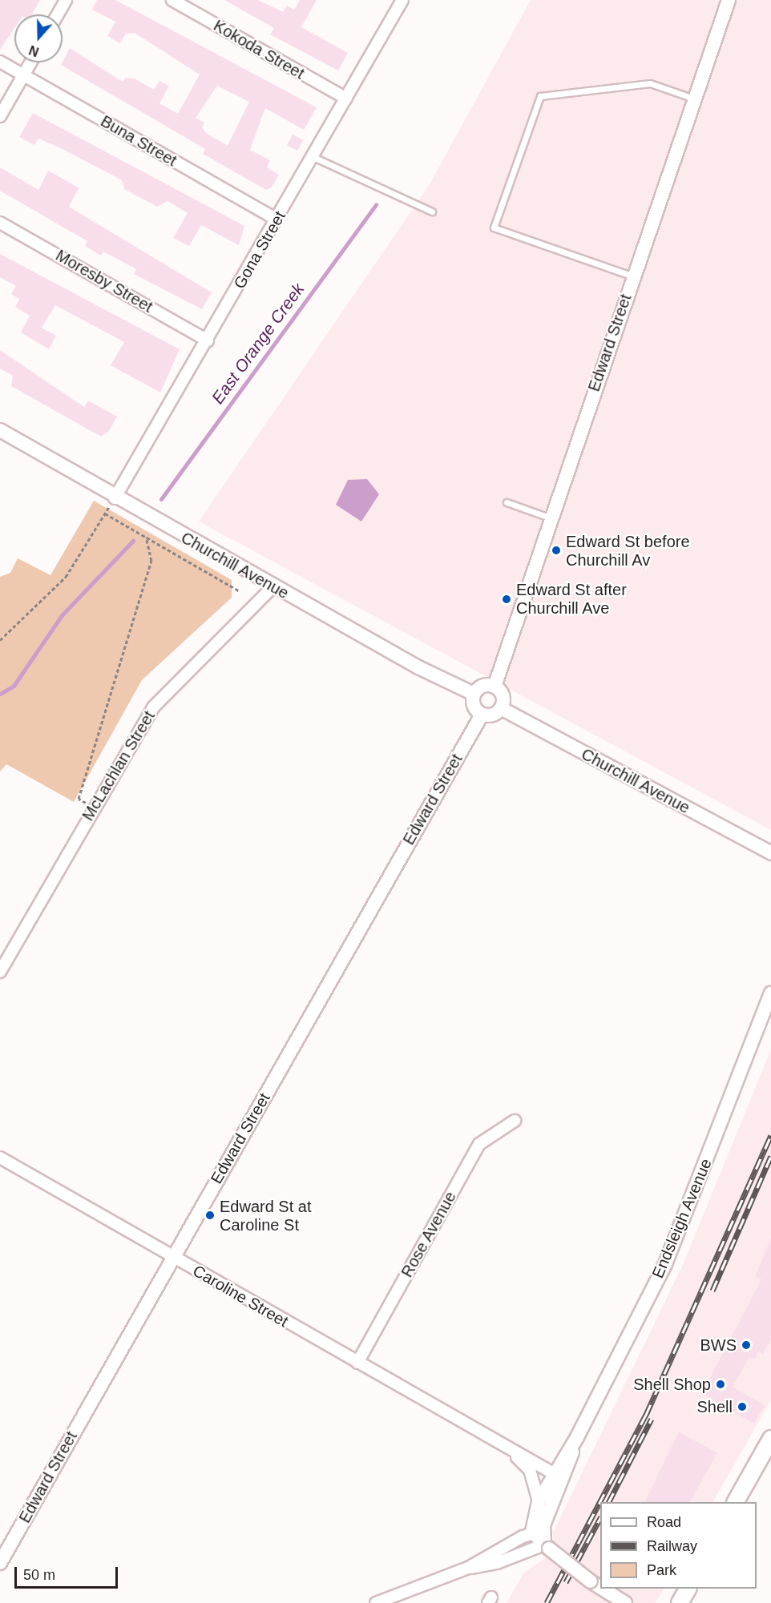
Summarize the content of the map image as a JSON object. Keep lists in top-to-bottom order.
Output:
{
  "streets": {
    "street": [
      "Kokoda Street",
      "Buna Street",
      "Gona Street",
      "Moresby Street",
      "Edward Street",
      "Churchill Avenue",
      "McLachlan Street",
      "Endsleigh Avenue",
      "Rose Avenue",
      "Caroline Street"
    ]
  },
  "crossings": [
    ["Kokoda Street", "Gona Street"],
    ["Buna Street", "Gona Street"],
    ["Gona Street", "Moresby Street"],
    ["Gona Street", "Churchill Avenue"],
    ["Edward Street", "Churchill Avenue"],
    ["Edward Street", "Caroline Street"],
    ["Churchill Avenue", "McLachlan Street"],
    ["Endsleigh Avenue", "Caroline Street"],
    ["Rose Avenue", "Caroline Street"]
  ],
  "water": ["East Orange Creek"],
  "places": [
    "Edward St before Churchill Av",
    "Edward St after Churchill Ave",
    "Edward St at Caroline St",
    "BWS",
    "Shell Shop",
    "Shell"
  ],
  "legend": ["Road", "Railway", "Park"],
  "scale_bar": "50 m",
  "north": "bottom"
}
